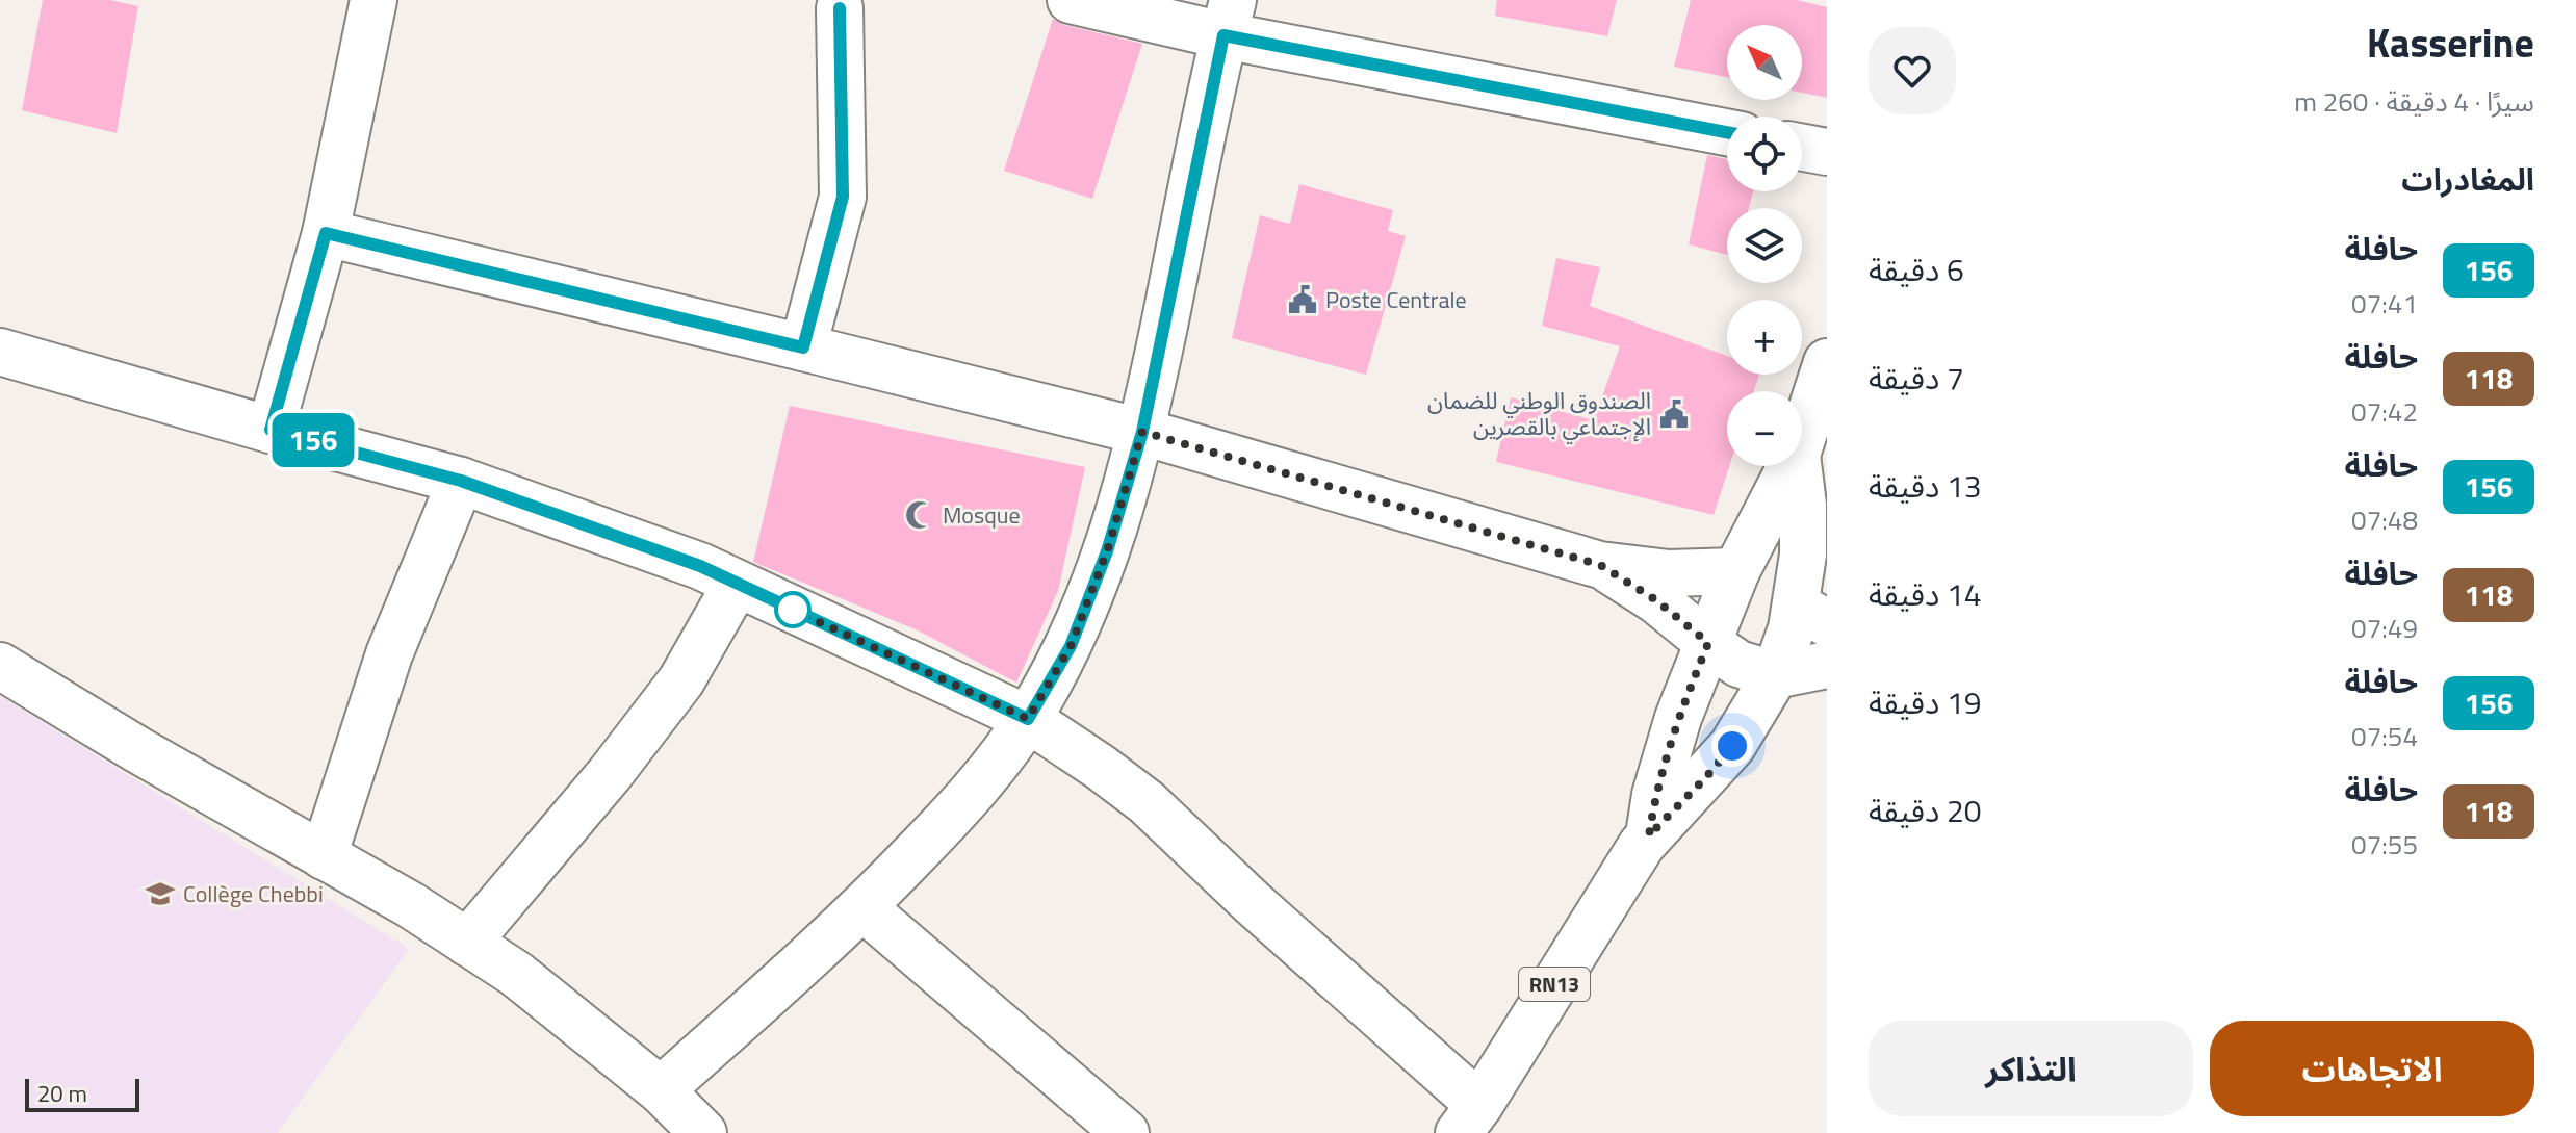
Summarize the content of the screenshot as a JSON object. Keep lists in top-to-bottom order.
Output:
{
  "streets": {
    "street": ["RN13"]
  },
  "places": {
    "public building": ["Poste Centrale", "الصندوق الوطني للضمان الإجتماعي بالقصرين"],
    "mosque": ["Mosque"],
    "school or university": ["Collège Chebbi"]
  },
  "lines": ["bus line 156"],
  "scale_bar": "20 m",
  "north": "top left",
  "page": {
    "heading": [
      ["Kasserine", "سيرًا · 4 دقيقة · 260 m"],
      "المغادرات"
    ],
    "on_map": "156",
    "map_buttons": ["+", "−"],
    "list": [
      {
        "mark": "156",
        "name": "حافلة",
        "note": "07:41",
        "value": "6 دقيقة"
      },
      {
        "mark": "118",
        "name": "حافلة",
        "note": "07:42",
        "value": "7 دقيقة"
      },
      {
        "mark": "156",
        "name": "حافلة",
        "note": "07:48",
        "value": "13 دقيقة"
      },
      {
        "mark": "118",
        "name": "حافلة",
        "note": "07:49",
        "value": "14 دقيقة"
      },
      {
        "mark": "156",
        "name": "حافلة",
        "note": "07:54",
        "value": "19 دقيقة"
      },
      {
        "mark": "118",
        "name": "حافلة",
        "note": "07:55",
        "value": "20 دقيقة"
      }
    ],
    "buttons": ["الاتجاهات", "التذاكر"],
    "scale": "20 m"
  }
}
